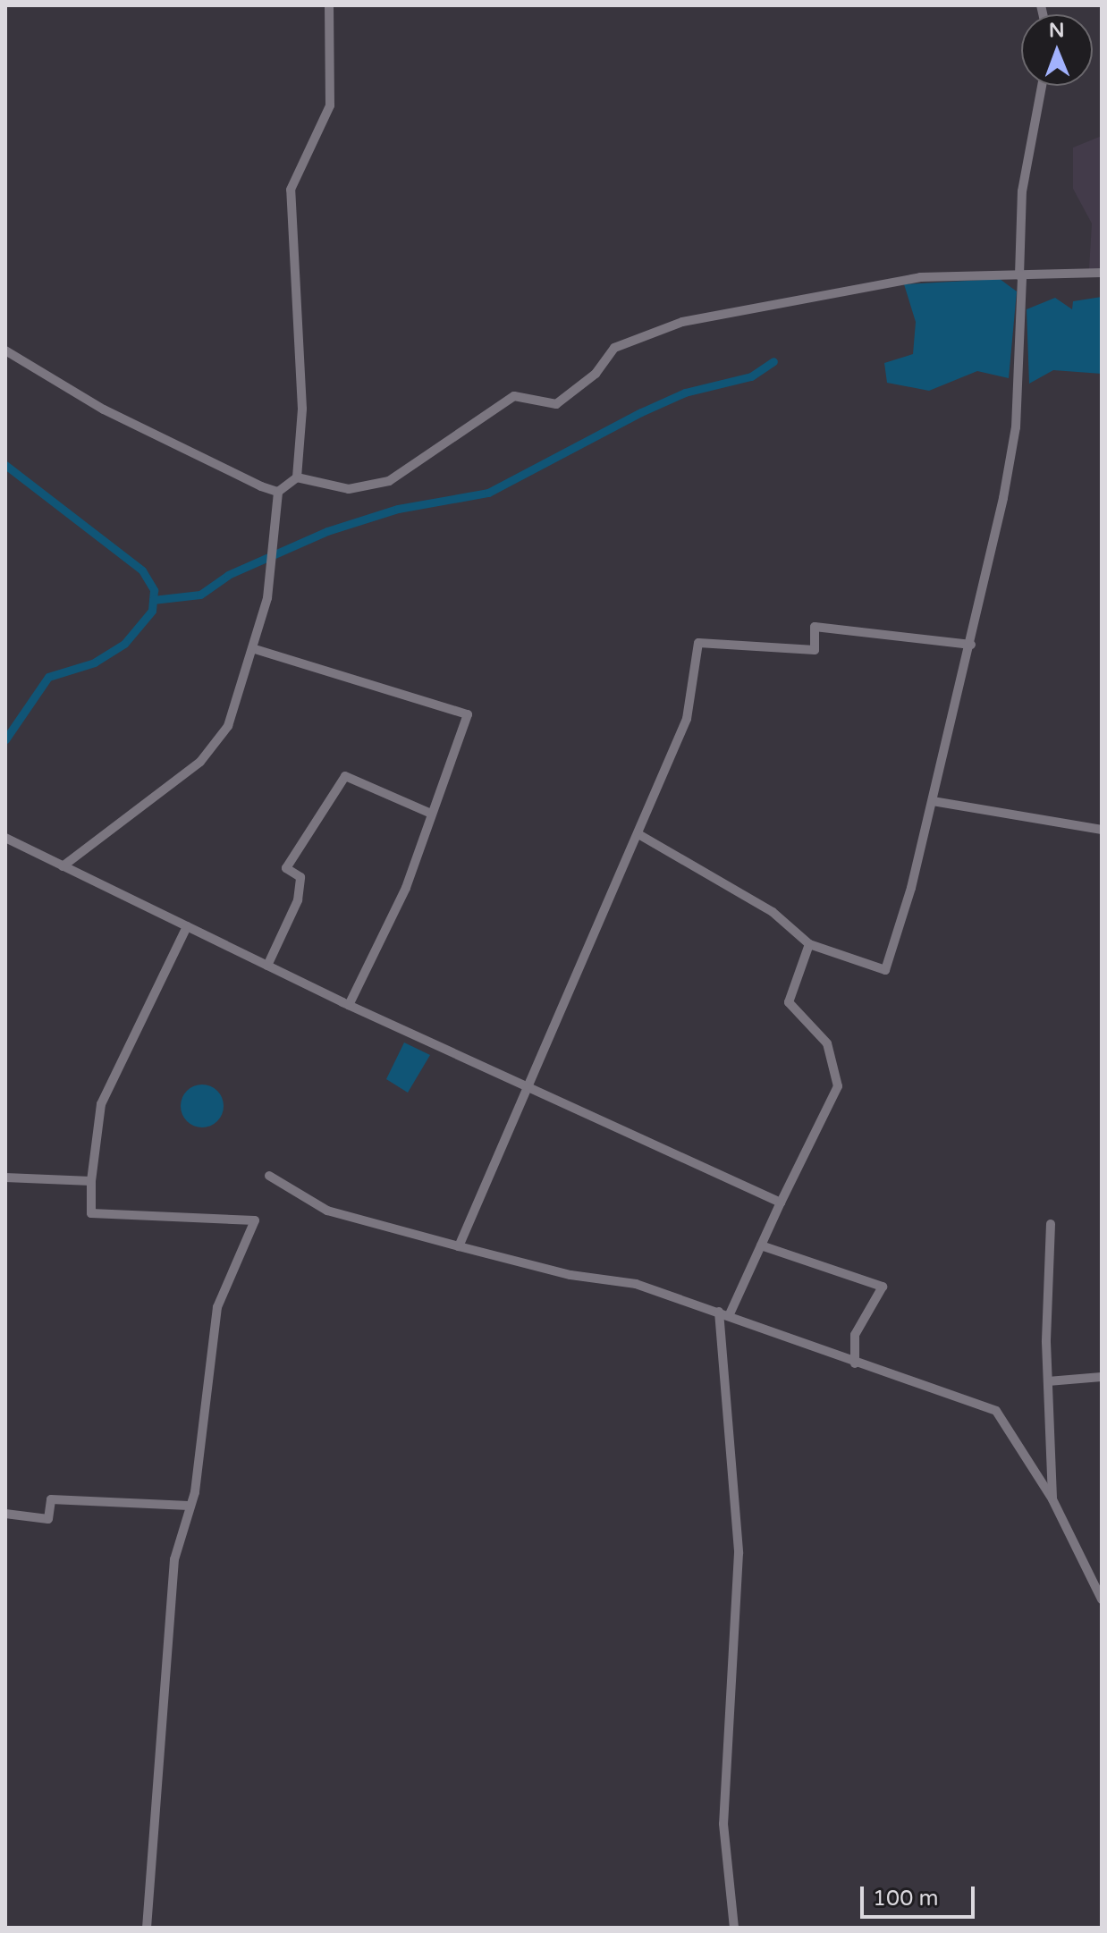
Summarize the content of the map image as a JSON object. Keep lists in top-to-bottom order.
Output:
{
  "scale_bar": "100 m",
  "north": "top"
}
